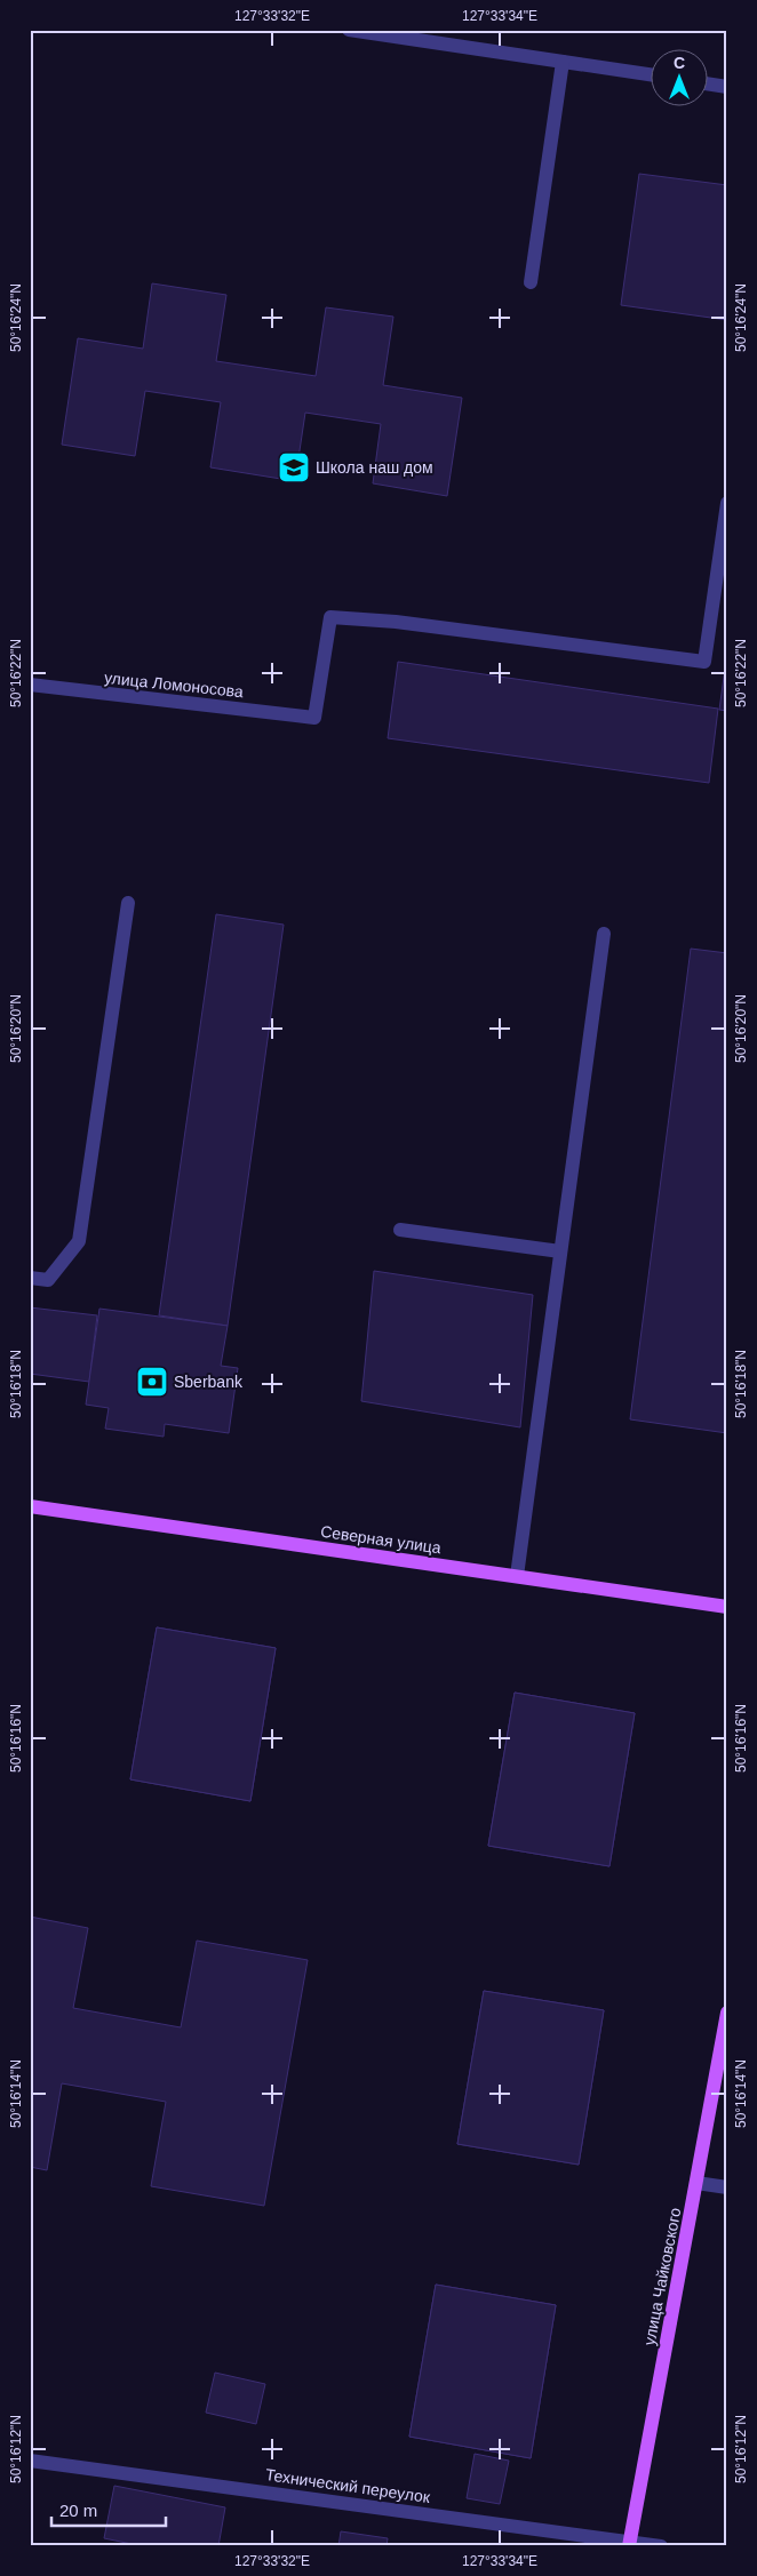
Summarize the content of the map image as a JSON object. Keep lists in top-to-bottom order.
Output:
{
  "streets": {
    "main road": ["Северная улица", "улица Чайковского"],
    "street": ["улица Ломоносова", "Технический переулок"]
  },
  "crossings": [
    ["улица Чайковского", "Технический переулок"]
  ],
  "places": {
    "school or university": ["Школа наш дом"],
    "bank": ["Sberbank"]
  },
  "scale_bar": "20 m",
  "north": "top",
  "coordinates": [
    "127°33'32\"E",
    "127°33'34\"E",
    "50°16'24\"N",
    "50°16'22\"N",
    "50°16'20\"N",
    "50°16'18\"N",
    "50°16'16\"N",
    "50°16'14\"N",
    "50°16'12\"N"
  ]
}
